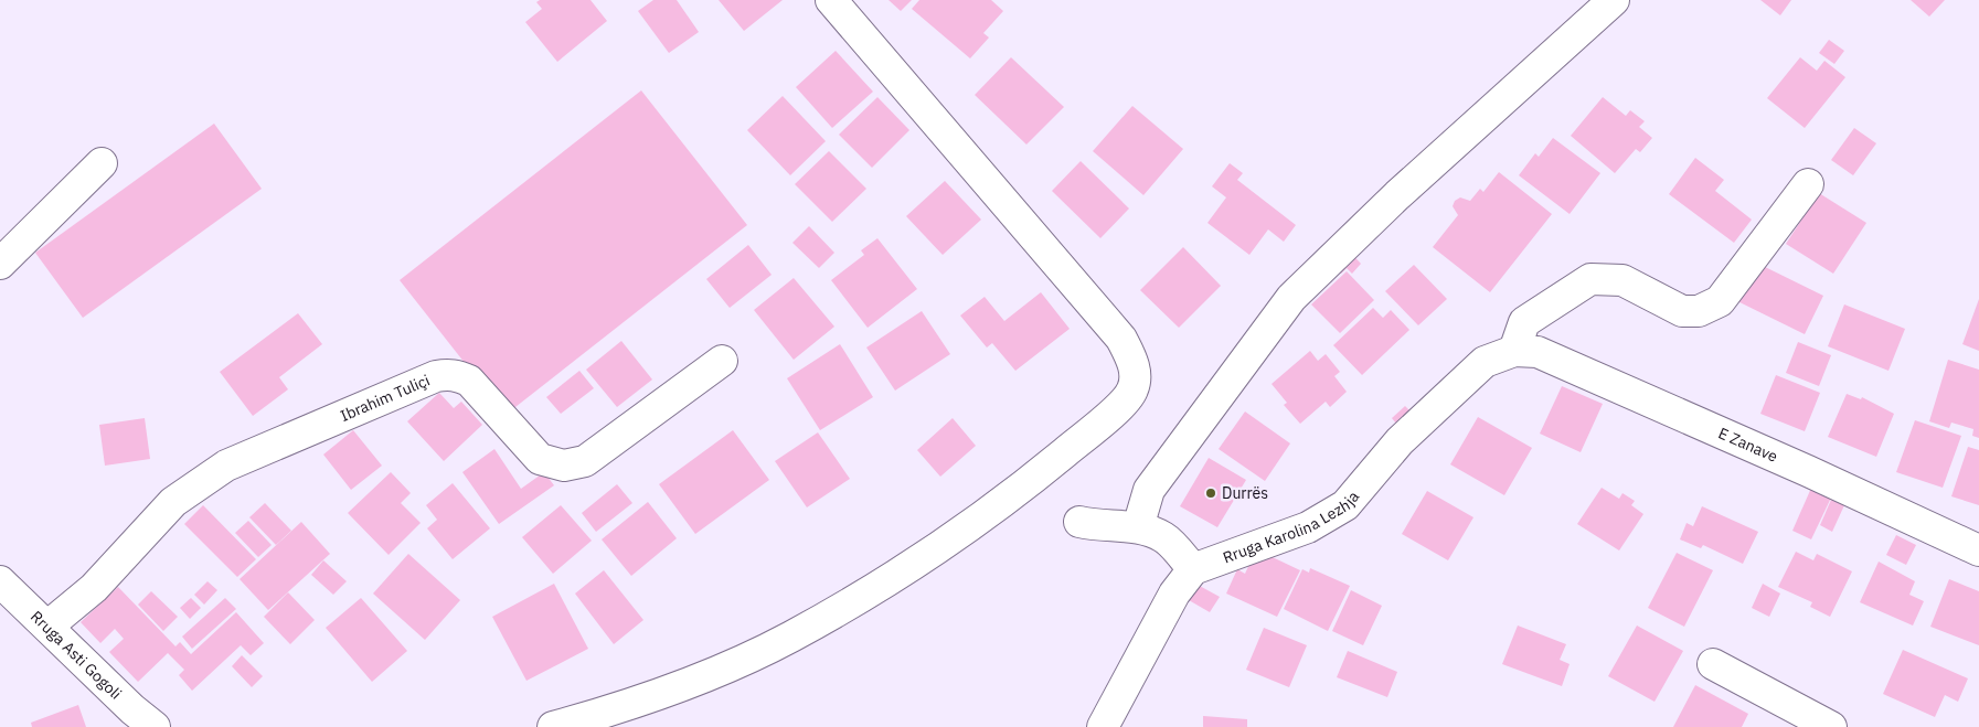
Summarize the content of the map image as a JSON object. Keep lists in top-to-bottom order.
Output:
{
  "streets": {
    "street": [
      "Ibrahim Tuliçi",
      "E Zanave",
      "Rruga Karolina Lezhja",
      "Rruga Asti Gogoli"
    ]
  },
  "crossings": [
    ["Ibrahim Tuliçi", "Rruga Asti Gogoli"],
    ["E Zanave", "Rruga Karolina Lezhja"]
  ],
  "places": ["Durrës"]
}
